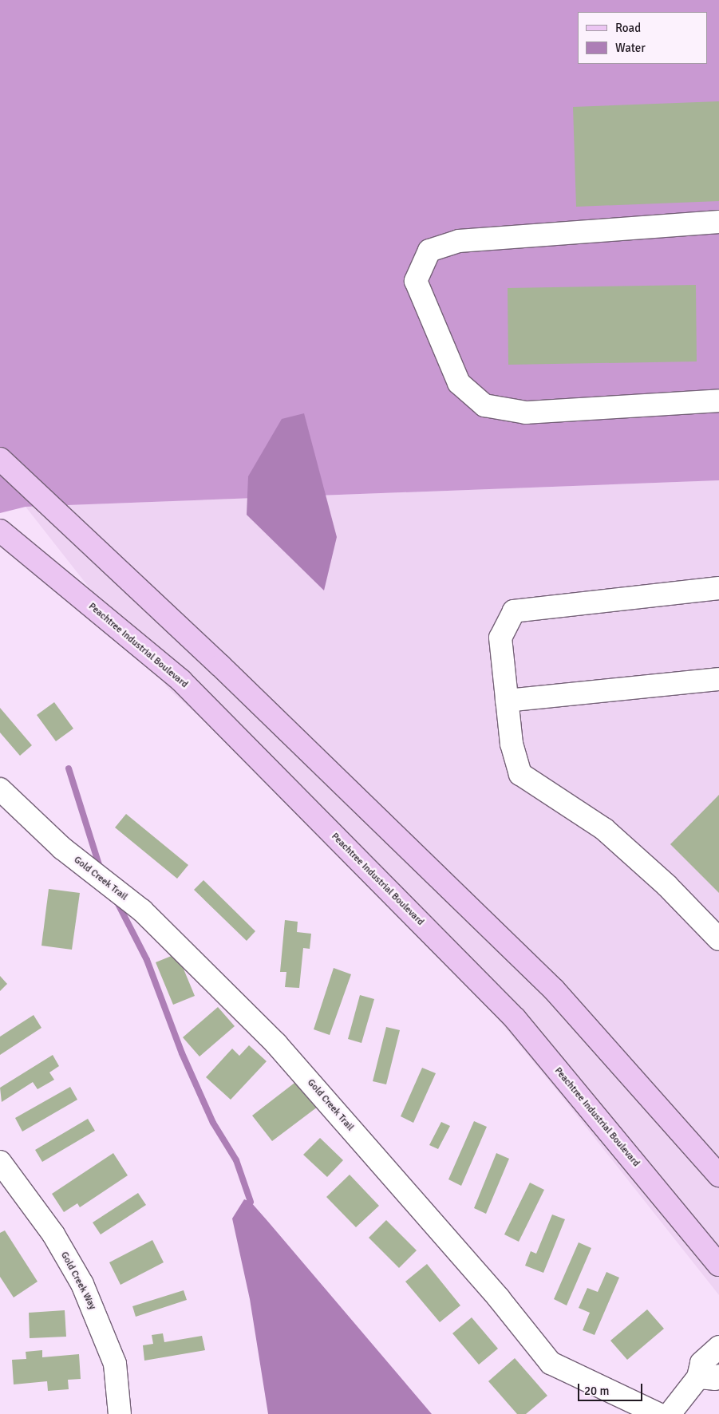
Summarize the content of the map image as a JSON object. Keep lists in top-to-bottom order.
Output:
{
  "streets": {
    "main road": ["Peachtree Industrial Boulevard"],
    "street": ["Gold Creek Trail", "Gold Creek Way"]
  },
  "legend": ["Road", "Water"],
  "scale_bar": "20 m"
}
